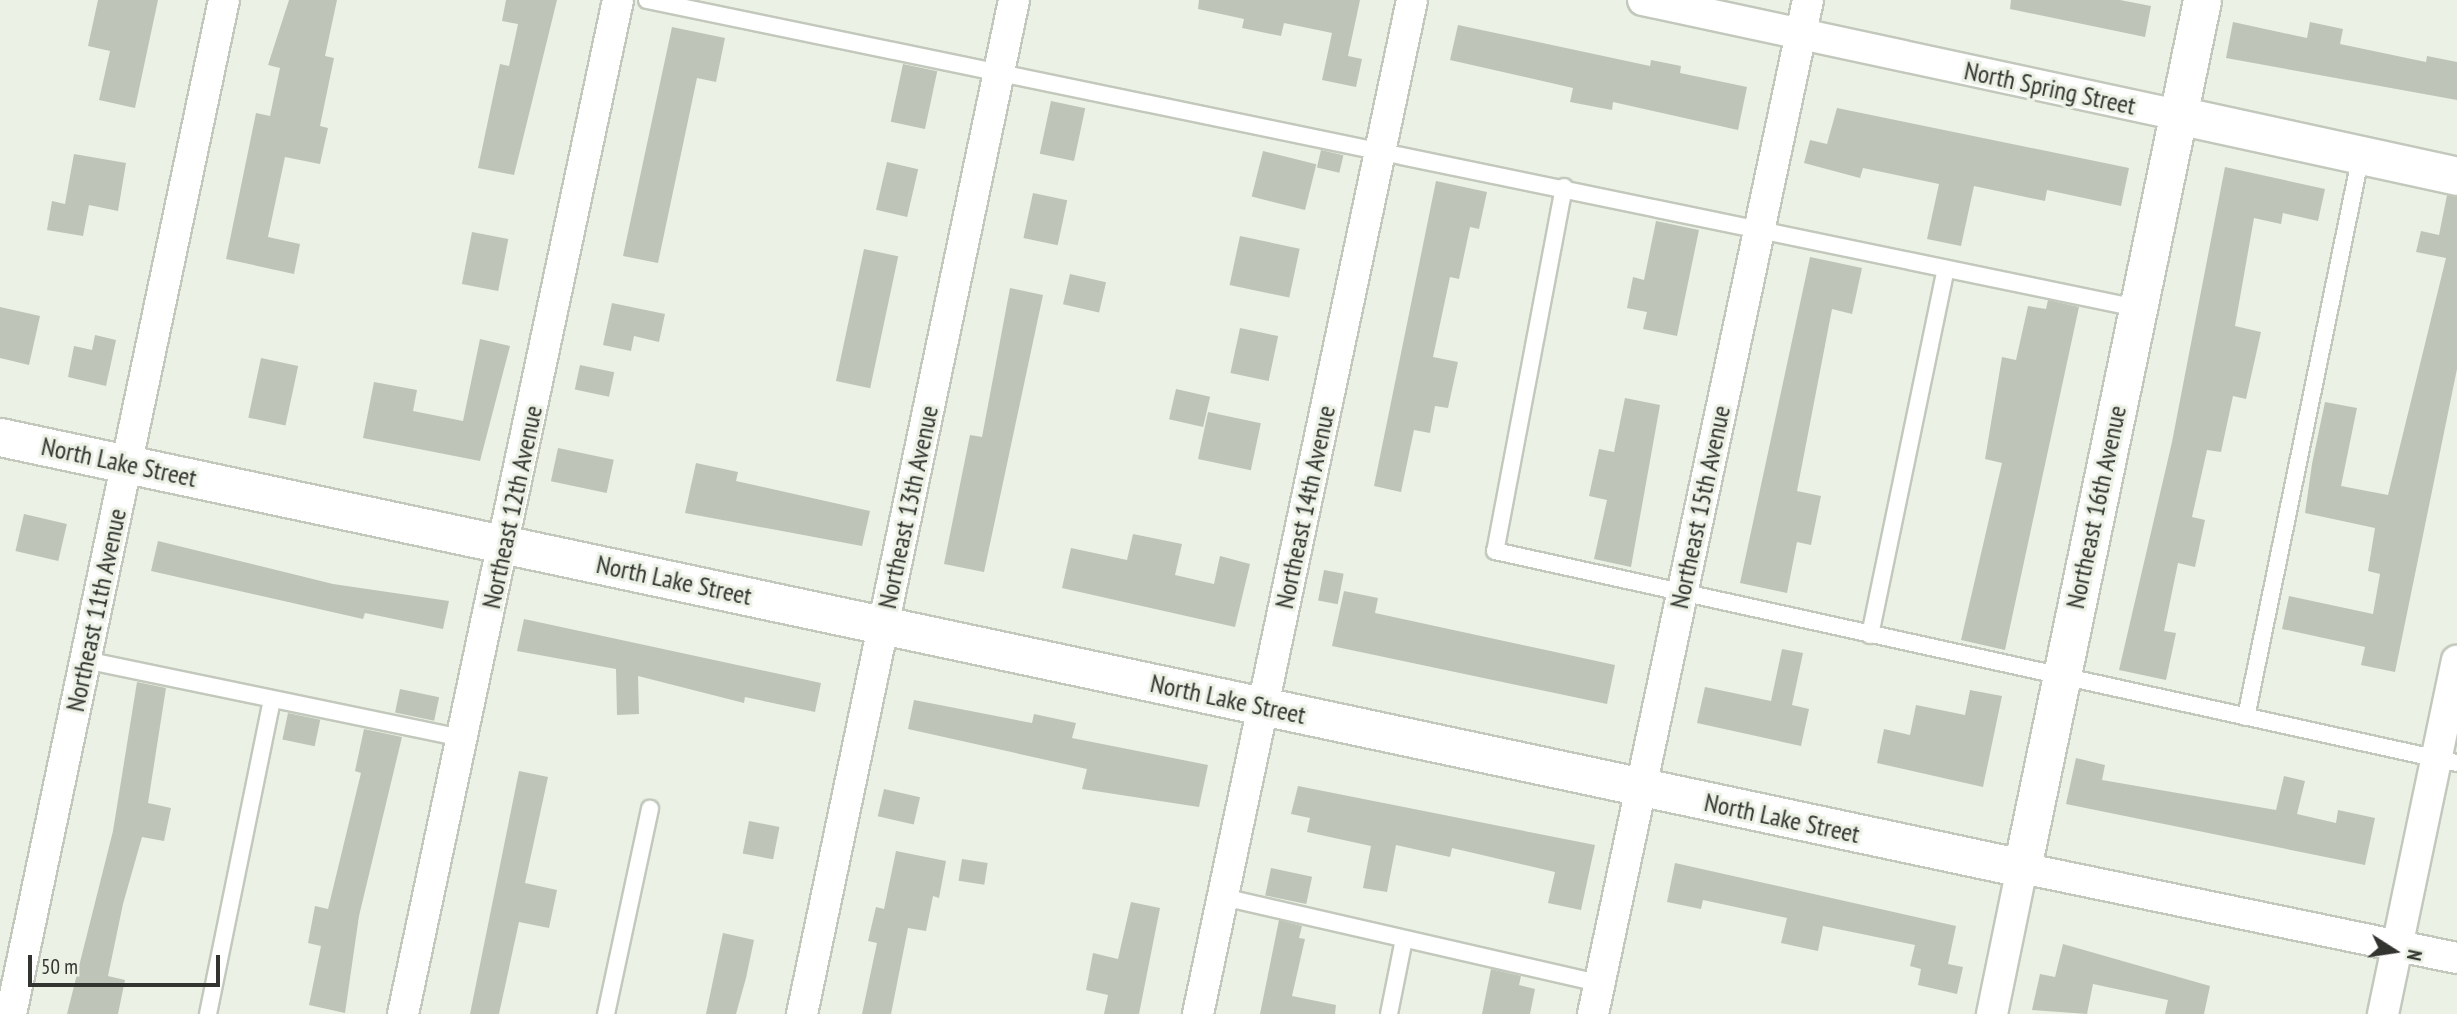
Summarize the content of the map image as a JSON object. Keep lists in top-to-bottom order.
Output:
{
  "streets": {
    "street": [
      "North Spring Street",
      "North Lake Street",
      "Northeast 12th Avenue",
      "Northeast 13th Avenue",
      "Northeast 14th Avenue",
      "Northeast 15th Avenue",
      "Northeast 16th Avenue",
      "Northeast 11th Avenue"
    ]
  },
  "crossings": [
    ["North Spring Street", "Northeast 15th Avenue"],
    ["North Spring Street", "Northeast 16th Avenue"],
    ["North Lake Street", "Northeast 12th Avenue"],
    ["North Lake Street", "Northeast 13th Avenue"],
    ["North Lake Street", "Northeast 14th Avenue"],
    ["North Lake Street", "Northeast 15th Avenue"],
    ["North Lake Street", "Northeast 16th Avenue"],
    ["North Lake Street", "Northeast 11th Avenue"]
  ],
  "scale_bar": "50 m",
  "north": "right"
}
